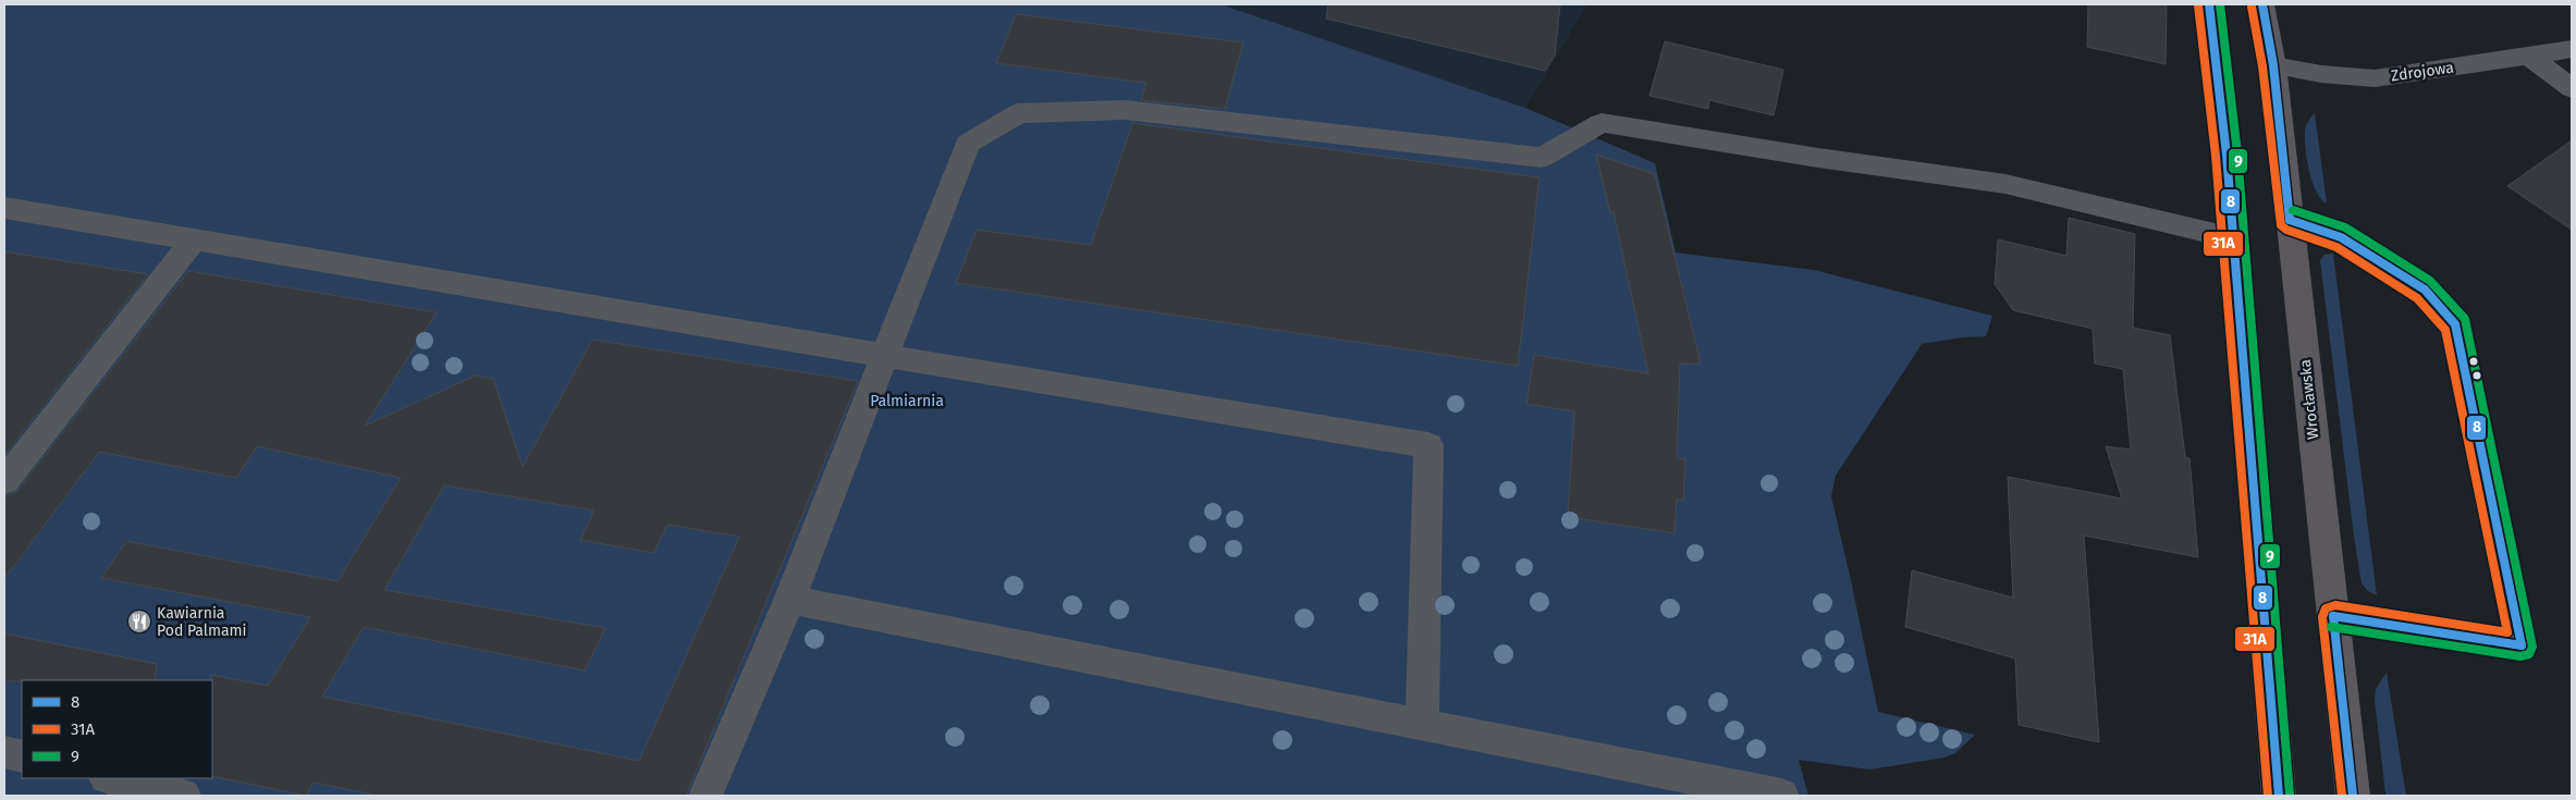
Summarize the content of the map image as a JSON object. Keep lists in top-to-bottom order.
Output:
{
  "streets": {
    "main road": ["Wrocławska"],
    "street": ["Zdrojowa"]
  },
  "crossings": [
    ["Zdrojowa", "Wrocławska"]
  ],
  "parks": ["Palmiarnia"],
  "places": {
    "restaurant": ["Kawiarnia Pod Palmami"]
  },
  "lines": ["transit line 8", "transit line 9", "transit line 31A"],
  "legend": ["8", "31A", "9"]
}
